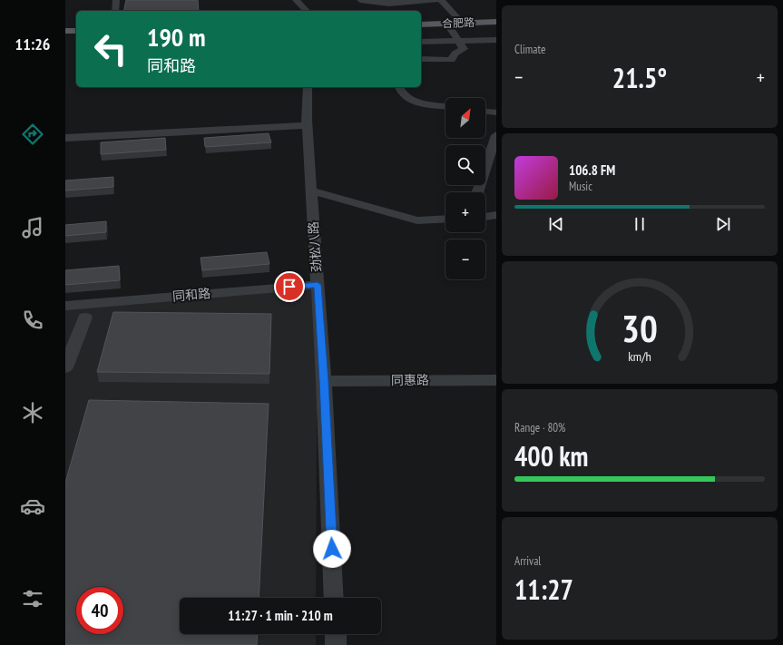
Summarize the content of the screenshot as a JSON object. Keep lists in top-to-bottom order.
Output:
{
  "streets": {
    "main road": ["合肥路"],
    "street": ["劲松八路", "同和路", "同惠路"]
  },
  "crossings": [
    ["劲松八路", "同和路"],
    ["劲松八路", "同惠路"]
  ],
  "north": "top right",
  "page": {
    "tabs": "11:26",
    "tile": [
      "Climate",
      ["Range · 80%", "400 km"],
      ["Arrival", "11:27"]
    ],
    "turn": ["190 m", "同和路"],
    "heat": ["−", "21.5°", "+"],
    "map_buttons": ["+", "−"],
    "song": ["106.8 FM", "Music"],
    "limit": "40",
    "trip": "11:27 · 1 min · 210 m",
    "gauge": ["30", "km/h"]
  }
}
